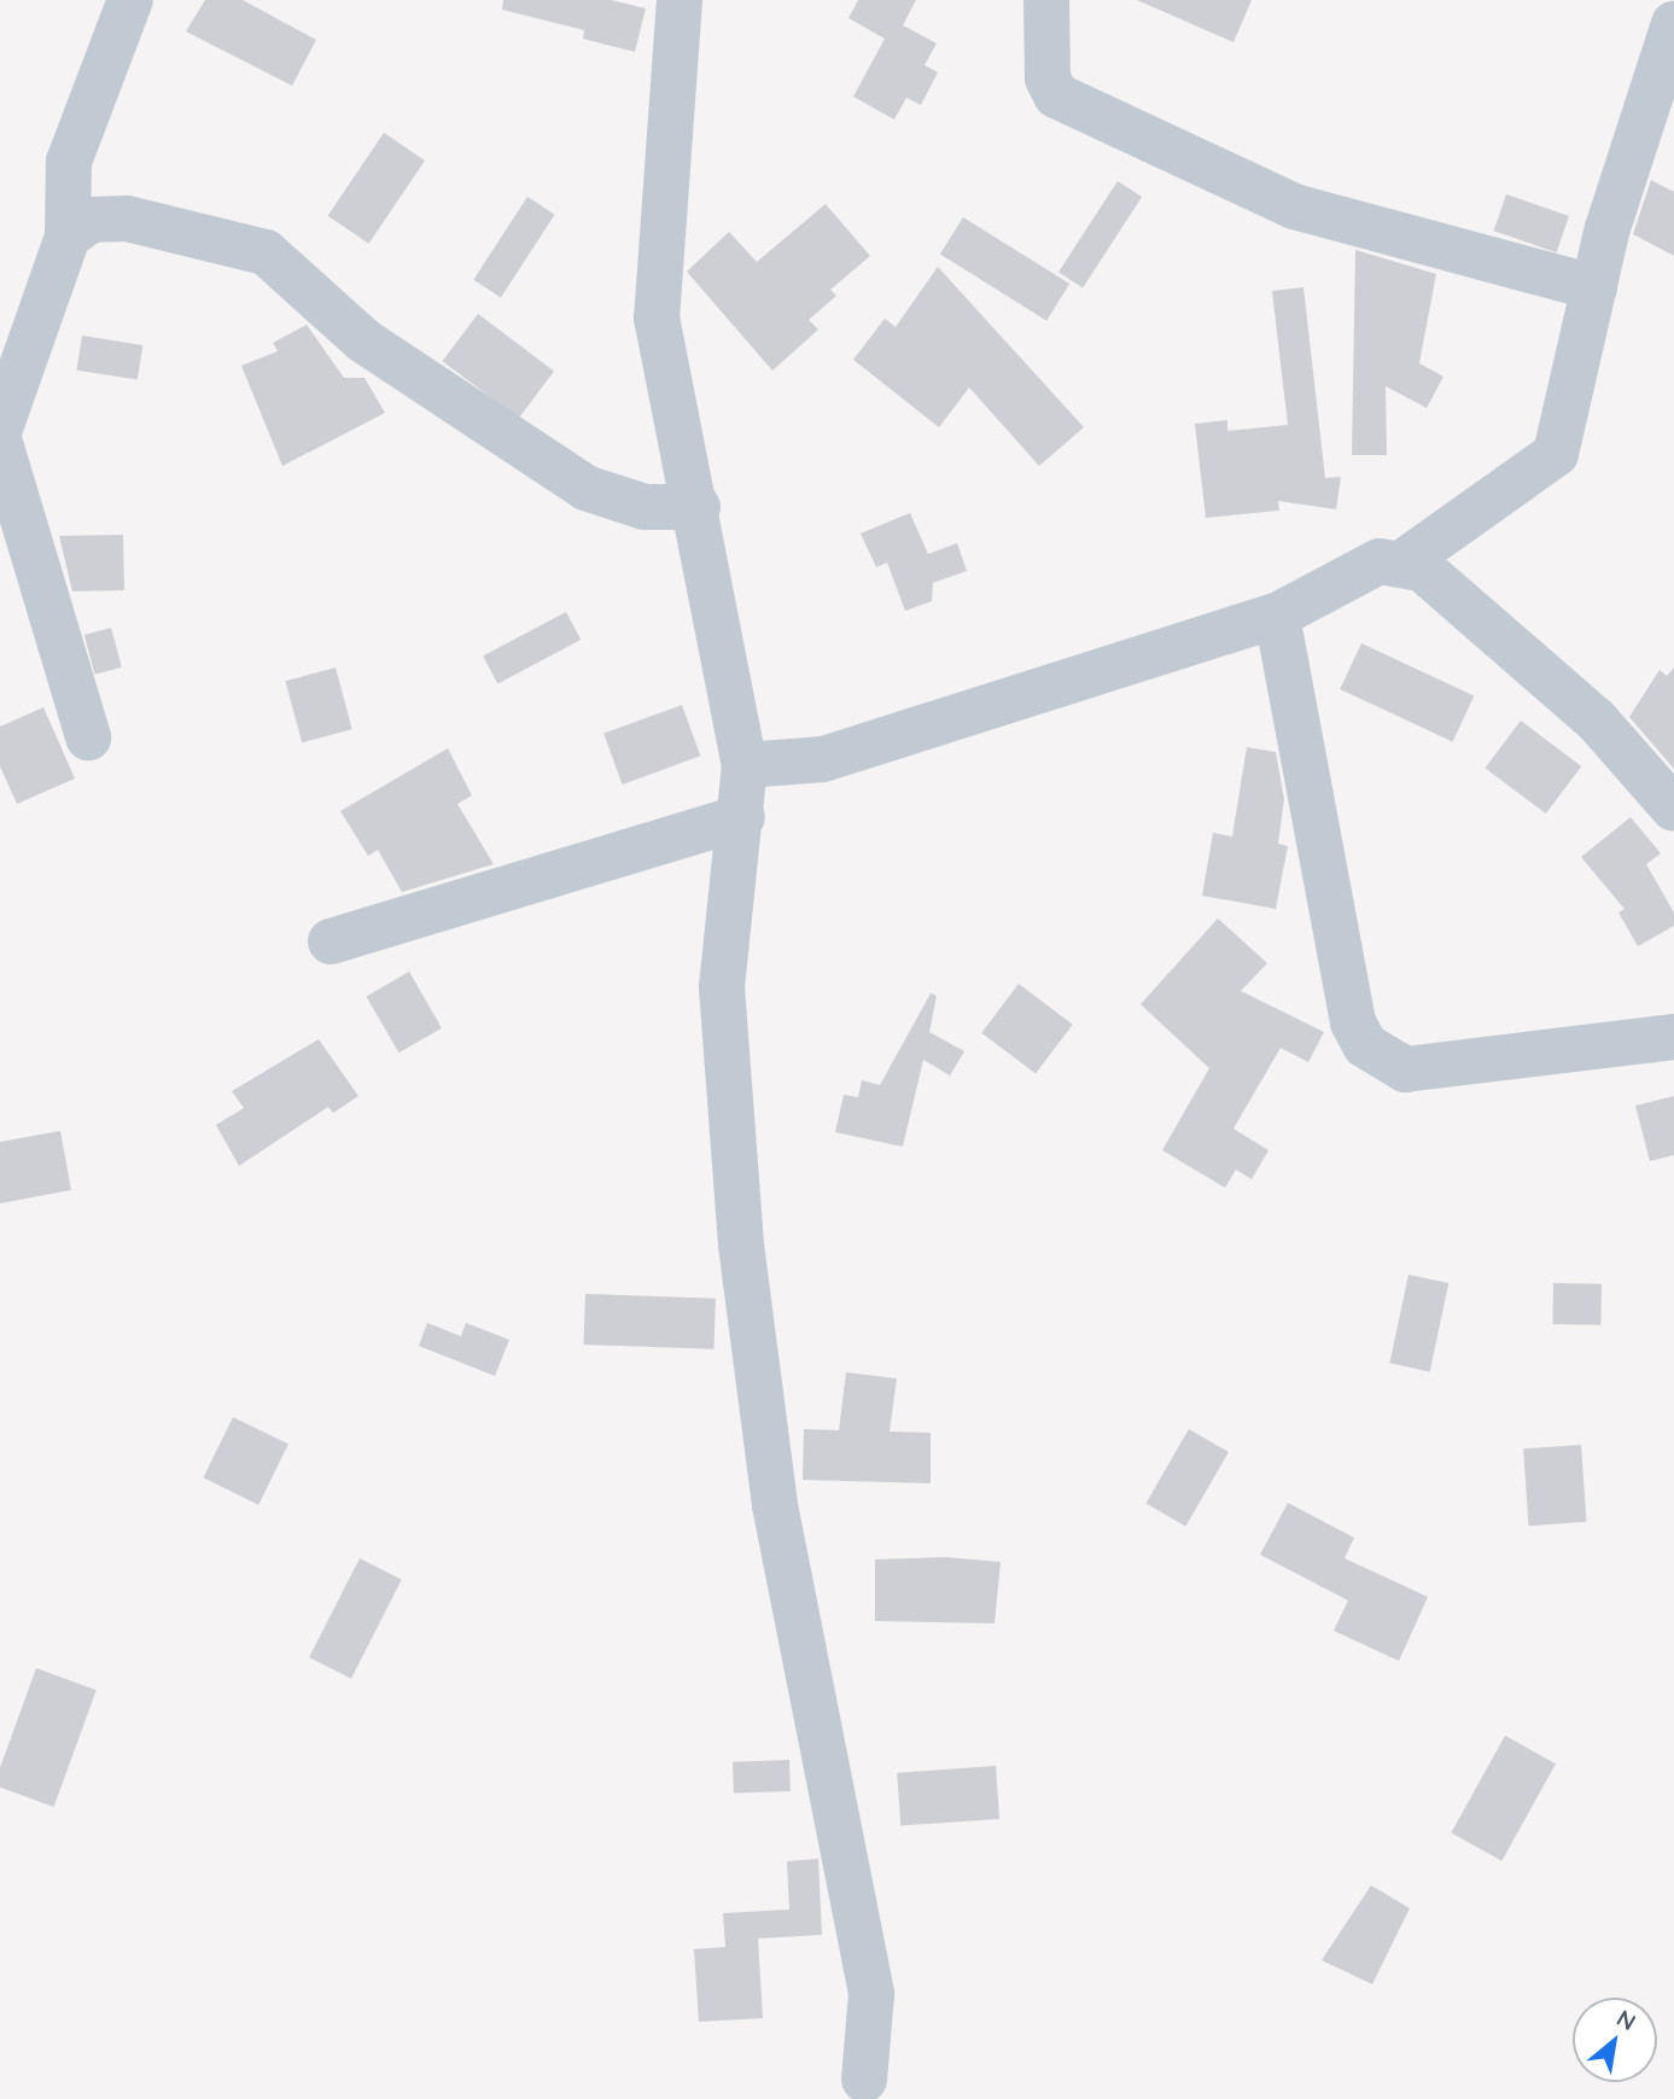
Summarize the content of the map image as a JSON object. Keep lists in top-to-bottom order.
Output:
{
  "north": "top right"
}
